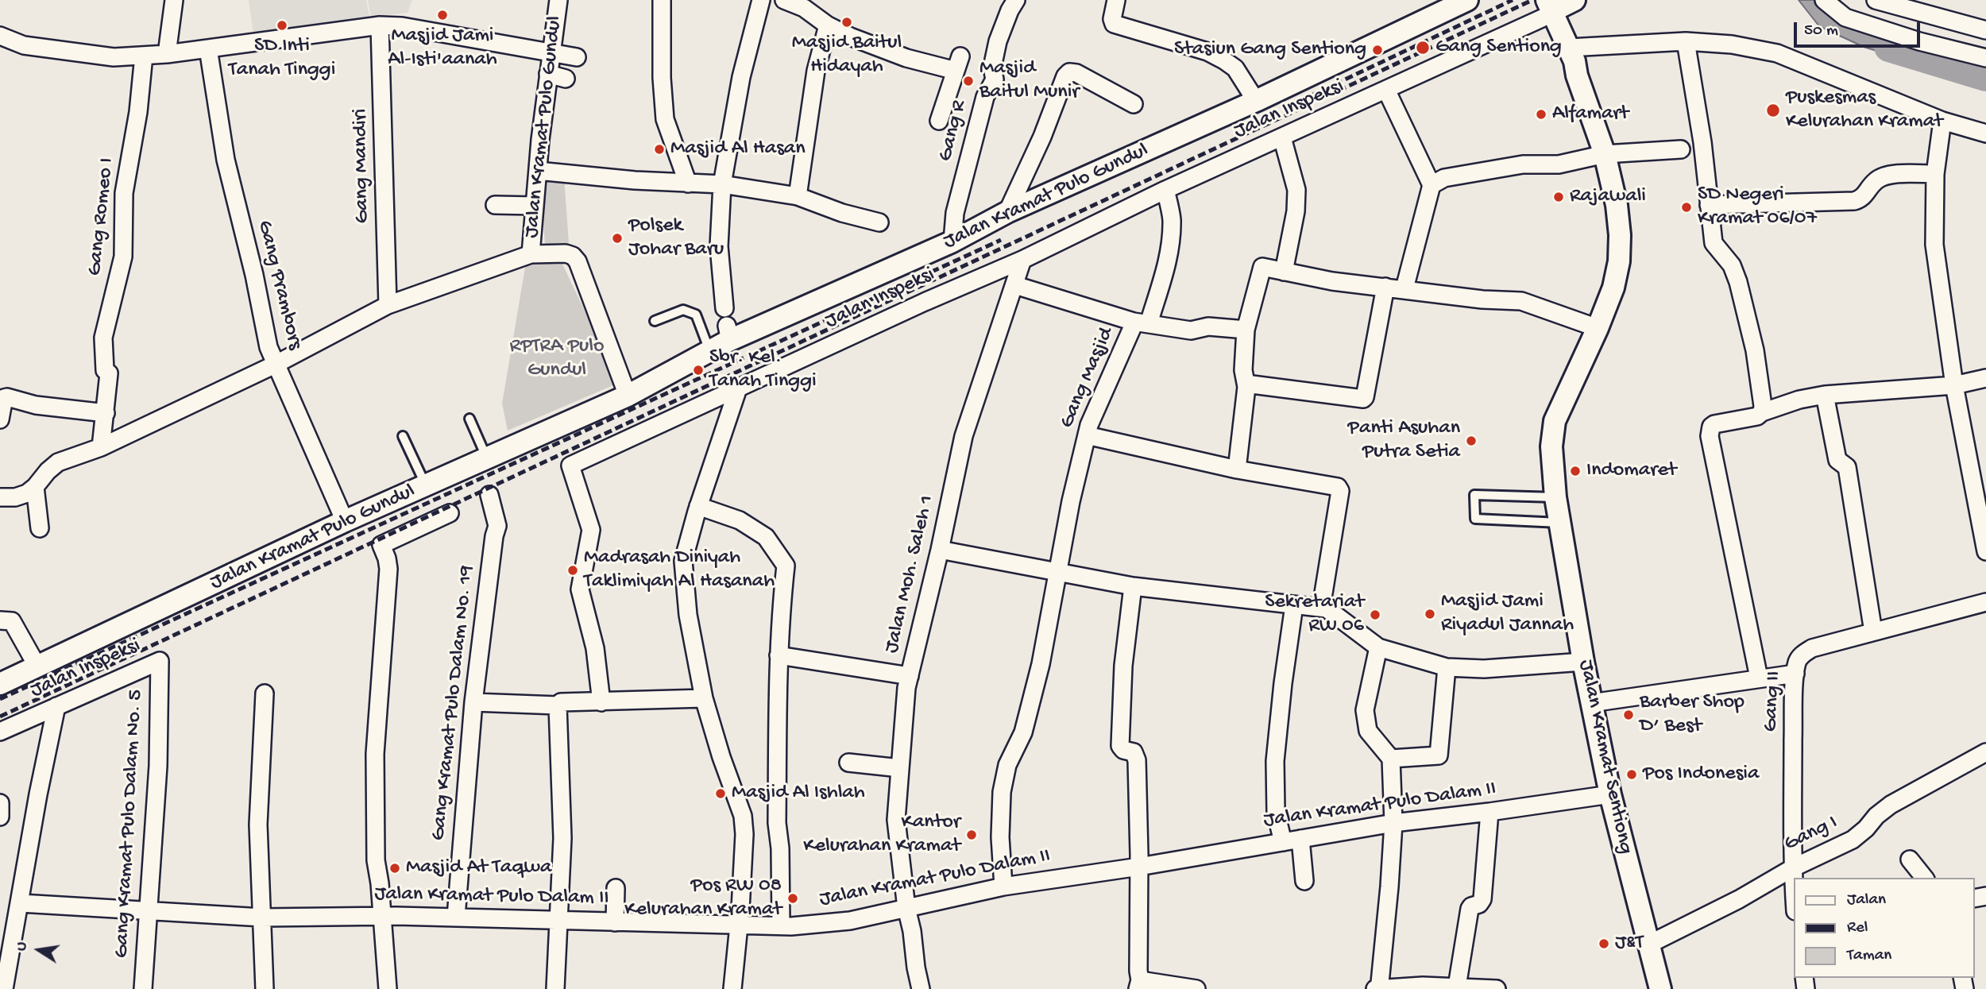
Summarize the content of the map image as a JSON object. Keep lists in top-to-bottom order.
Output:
{
  "streets": {
    "street": [
      "Jalan Inspeksi",
      "Jalan Kramat Pulo Gundul",
      "Gang R",
      "Gang Mandiri",
      "Gang Romeo I",
      "Gang Prambors",
      "Gang Masjid",
      "Jalan Moh. Saleh 1",
      "Gang II",
      "Gang Kramat Pulo Dalam No. 19",
      "Jalan Kramat Sentiong",
      "Jalan Kramat Pulo Dalam II",
      "Gang Kramat Pulo Dalam No. 5",
      "Gang I"
    ]
  },
  "crossings": [
    ["Jalan Inspeksi", "Jalan Moh. Saleh 1"],
    ["Jalan Inspeksi", "Jalan Kramat Sentiong"],
    ["Jalan Inspeksi", "Gang Kramat Pulo Dalam No. 5"],
    ["Jalan Kramat Pulo Gundul", "Gang R"],
    ["Jalan Kramat Pulo Gundul", "Gang Mandiri"],
    ["Jalan Kramat Pulo Gundul", "Gang Romeo I"],
    ["Jalan Kramat Pulo Gundul", "Gang Prambors"],
    ["Gang Masjid", "Jalan Moh. Saleh 1"],
    ["Gang Masjid", "Jalan Kramat Pulo Dalam II"],
    ["Jalan Moh. Saleh 1", "Jalan Kramat Pulo Dalam II"],
    ["Gang II", "Gang I"],
    ["Gang Kramat Pulo Dalam No. 19", "Jalan Kramat Pulo Dalam II"],
    ["Jalan Kramat Sentiong", "Jalan Kramat Pulo Dalam II"],
    ["Jalan Kramat Sentiong", "Gang I"],
    ["Jalan Kramat Pulo Dalam II", "Gang Kramat Pulo Dalam No. 5"]
  ],
  "parks": ["RPTRA Pulo Gundul"],
  "places": [
    "Masjid Jami Al-Isti'aanah",
    "Masjid Baitul Hidayah",
    "SD Inti Tanah Tinggi",
    "Gang Sentiong",
    "Stasiun Gang Sentiong",
    "Masjid Baitul Munir",
    "Puskesmas Kelurahan Kramat",
    "Alfamart",
    "Masjid Al Hasan",
    "Rajawali",
    "SD Negeri Kramat 06/07",
    "Polsek Johar Baru",
    "Sbr. Kel. Tanah Tinggi",
    "Panti Asuhan Putra Setia",
    "Indomaret",
    "Madrasah Diniyah Taklimiyah Al Hasanah",
    "Masjid Jami Riyadul Jannah",
    "Sekretariat RW 06",
    "Barber Shop D’ Best",
    "Pos Indonesia",
    "Masjid Al Ishlah",
    "Kantor Kelurahan Kramat",
    "Masjid At Taqwa",
    "Pos RW 08 Kelurahan Kramat",
    "J&T"
  ],
  "legend": ["Jalan", "Rel", "Taman"],
  "scale_bar": "50 m",
  "north": "left"
}
